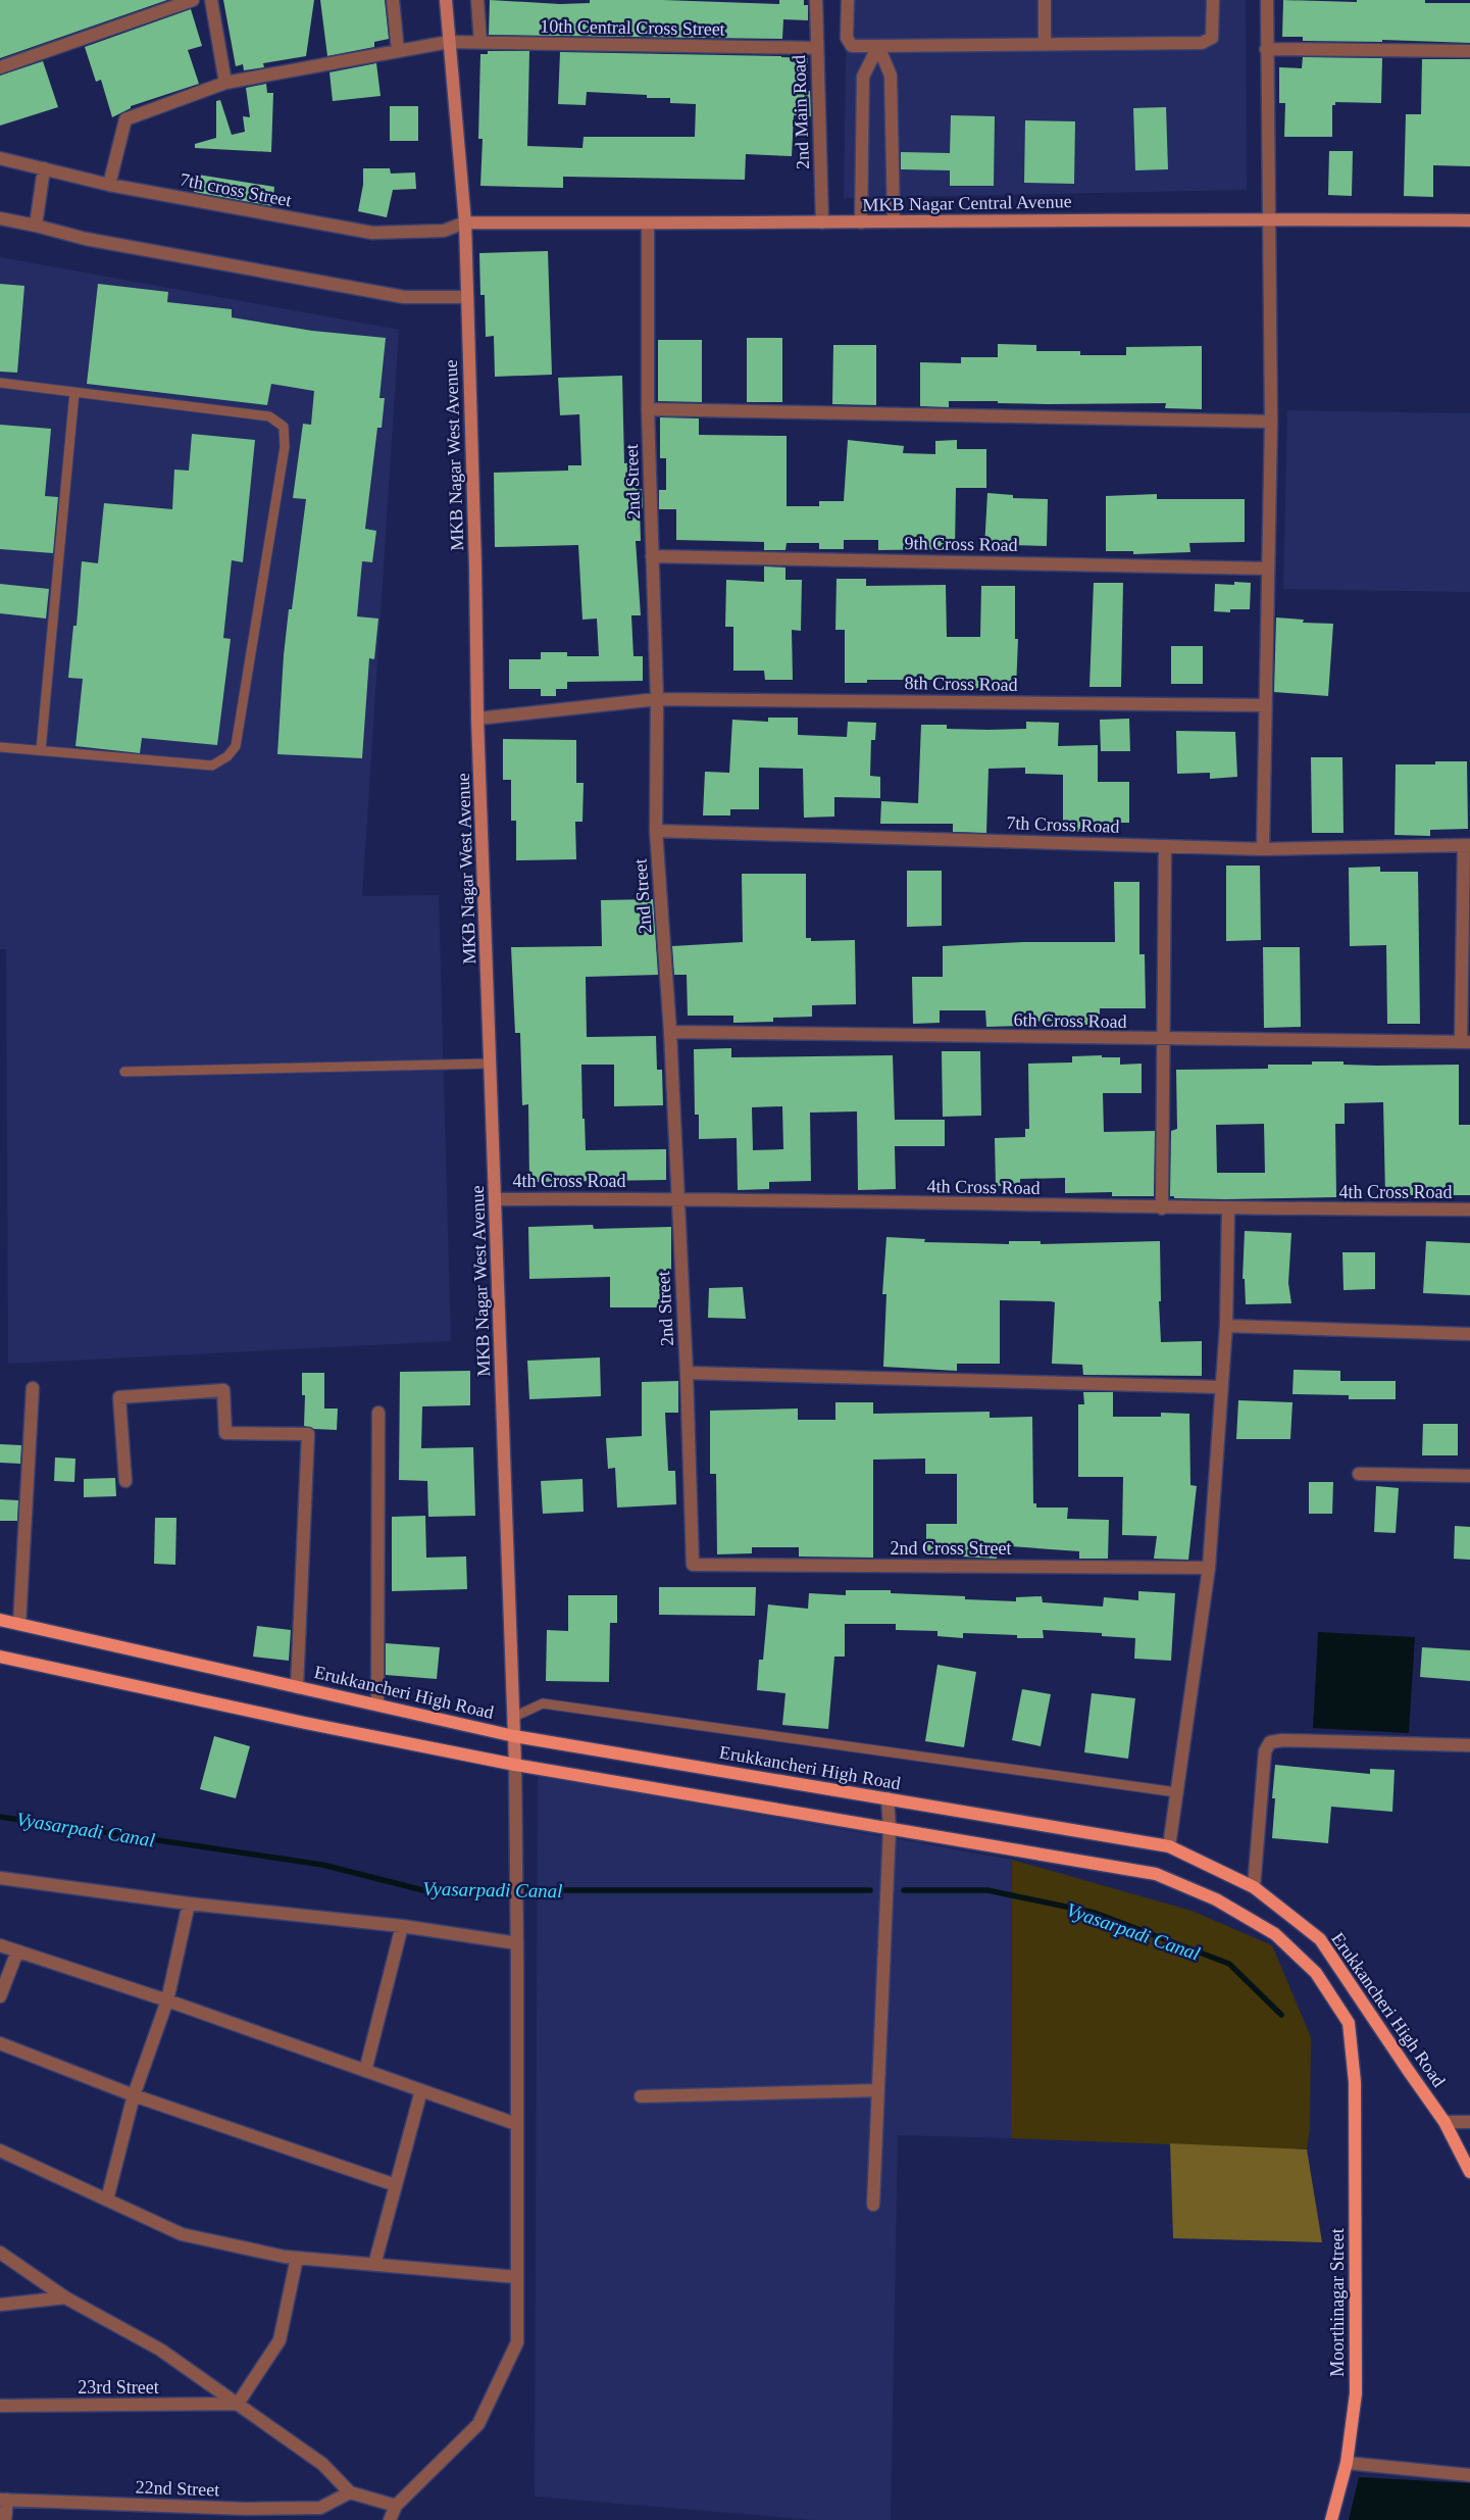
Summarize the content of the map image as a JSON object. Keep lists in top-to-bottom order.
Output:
{
  "streets": {
    "main road": [
      "MKB Nagar Central Avenue",
      "MKB Nagar West Avenue",
      "Erukkancheri High Road",
      "Moorthinagar Street"
    ],
    "street": [
      "10th Central Cross Street",
      "2nd Main Road",
      "7th cross Street",
      "2nd Street",
      "9th Cross Road",
      "8th Cross Road",
      "7th Cross Road",
      "6th Cross Road",
      "4th Cross Road",
      "2nd Cross Street",
      "23rd Street",
      "22nd Street"
    ]
  },
  "crossings": [
    ["10th Central Cross Street", "2nd Main Road"],
    ["10th Central Cross Street", "7th cross Street"],
    ["10th Central Cross Street", "MKB Nagar West Avenue"],
    ["2nd Main Road", "MKB Nagar Central Avenue"],
    ["7th cross Street", "MKB Nagar Central Avenue"],
    ["7th cross Street", "MKB Nagar West Avenue"],
    ["MKB Nagar Central Avenue", "MKB Nagar West Avenue"],
    ["MKB Nagar Central Avenue", "2nd Street"],
    ["MKB Nagar West Avenue", "8th Cross Road"],
    ["MKB Nagar West Avenue", "4th Cross Road"],
    ["MKB Nagar West Avenue", "Erukkancheri High Road"],
    ["MKB Nagar West Avenue", "Moorthinagar Street"],
    ["2nd Street", "9th Cross Road"],
    ["2nd Street", "8th Cross Road"],
    ["2nd Street", "7th Cross Road"],
    ["2nd Street", "6th Cross Road"],
    ["2nd Street", "4th Cross Road"],
    ["2nd Street", "2nd Cross Street"]
  ],
  "water": ["Vyasarpadi Canal"]
}
